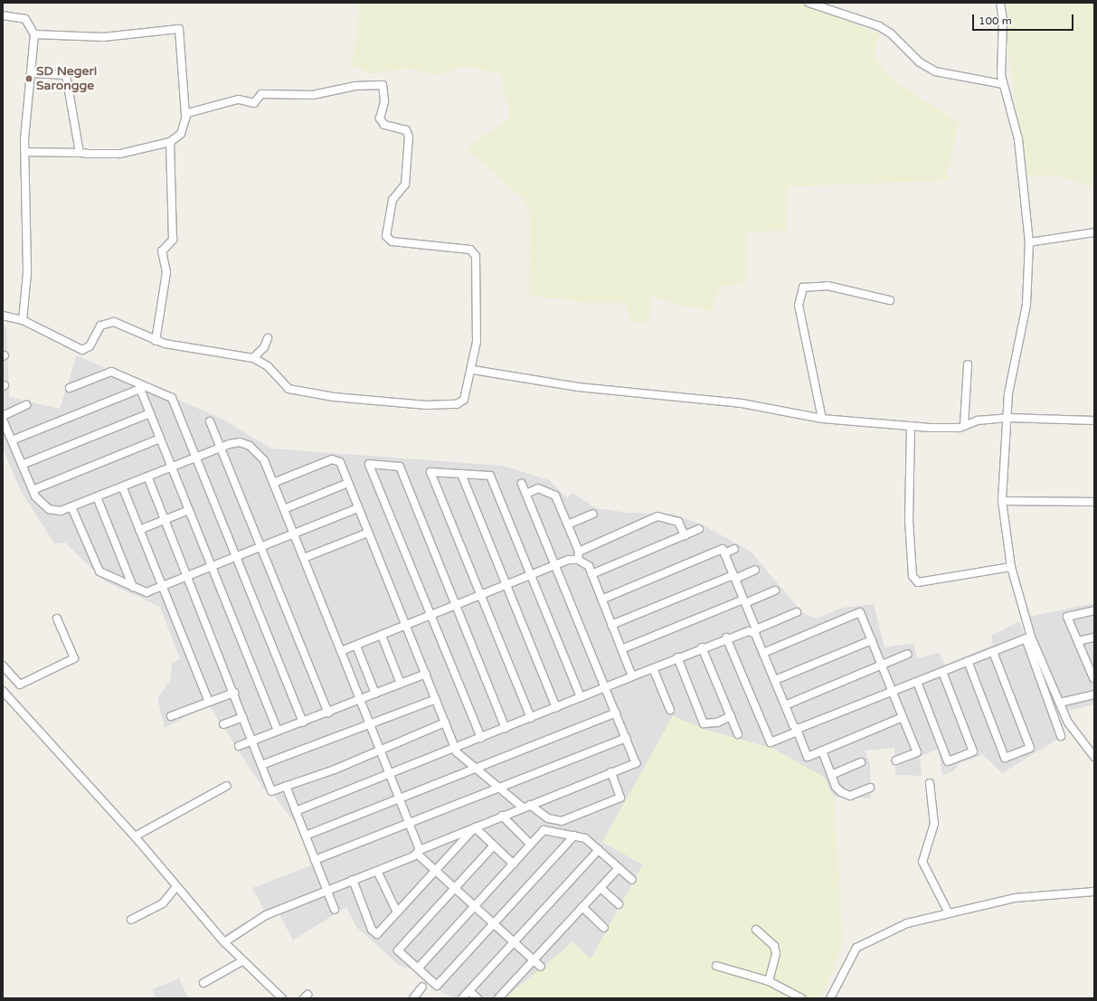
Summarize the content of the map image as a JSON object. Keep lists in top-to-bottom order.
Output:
{
  "places": ["SD Negeri Sarongge"],
  "scale_bar": "100 m"
}
